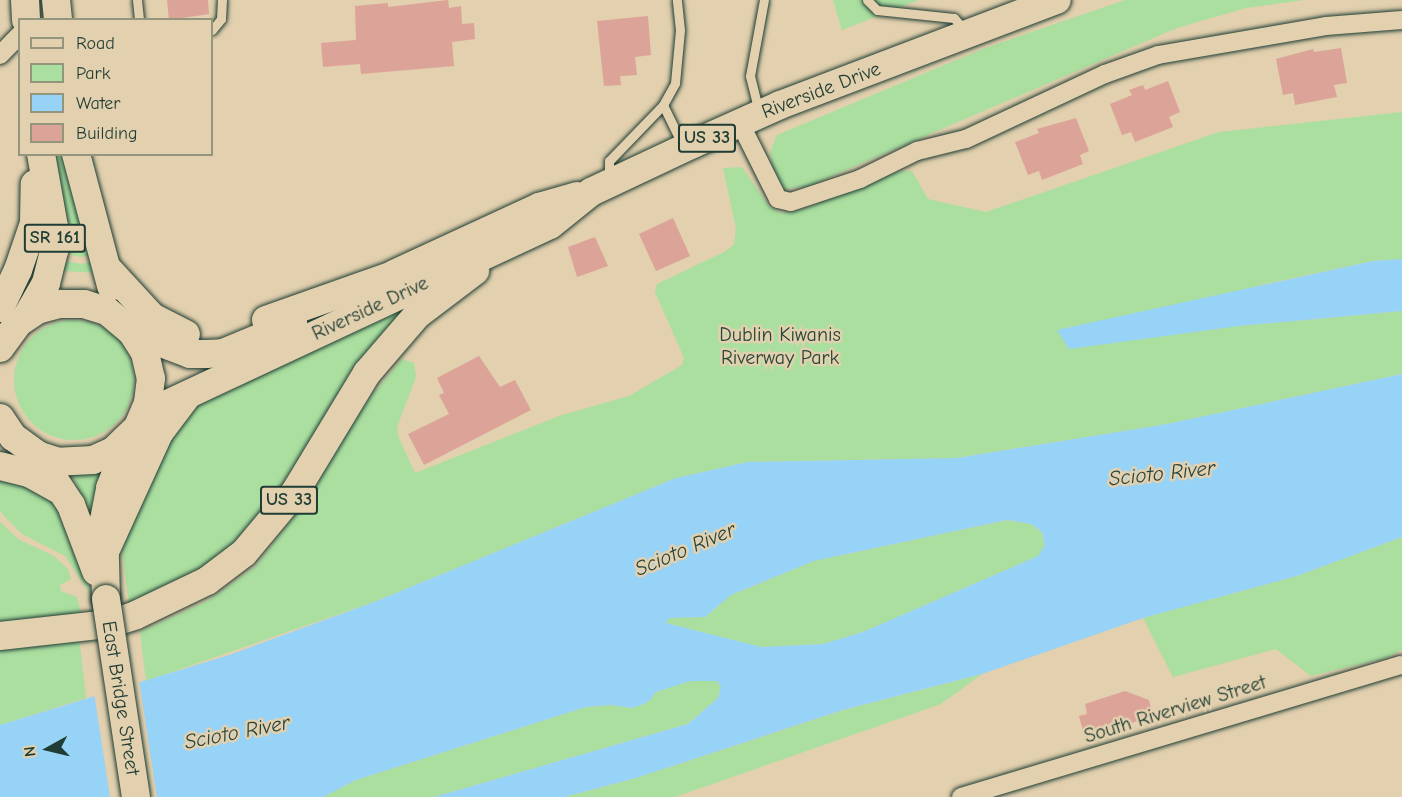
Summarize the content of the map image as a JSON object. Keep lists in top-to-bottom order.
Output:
{
  "streets": {
    "main road": [
      "Riverside Drive",
      "US 33",
      "SR 161",
      "East Bridge Street"
    ],
    "street": ["South Riverview Street"]
  },
  "crossings": [
    ["Riverside Drive", "US 33"],
    ["Riverside Drive", "SR 161"],
    ["Riverside Drive", "East Bridge Street"],
    ["US 33", "SR 161"],
    ["SR 161", "East Bridge Street"]
  ],
  "water": ["Scioto River"],
  "parks": ["Dublin Kiwanis Riverway Park"],
  "legend": [
    "Road",
    "Park",
    "Water",
    "Building"
  ],
  "north": "left"
}
